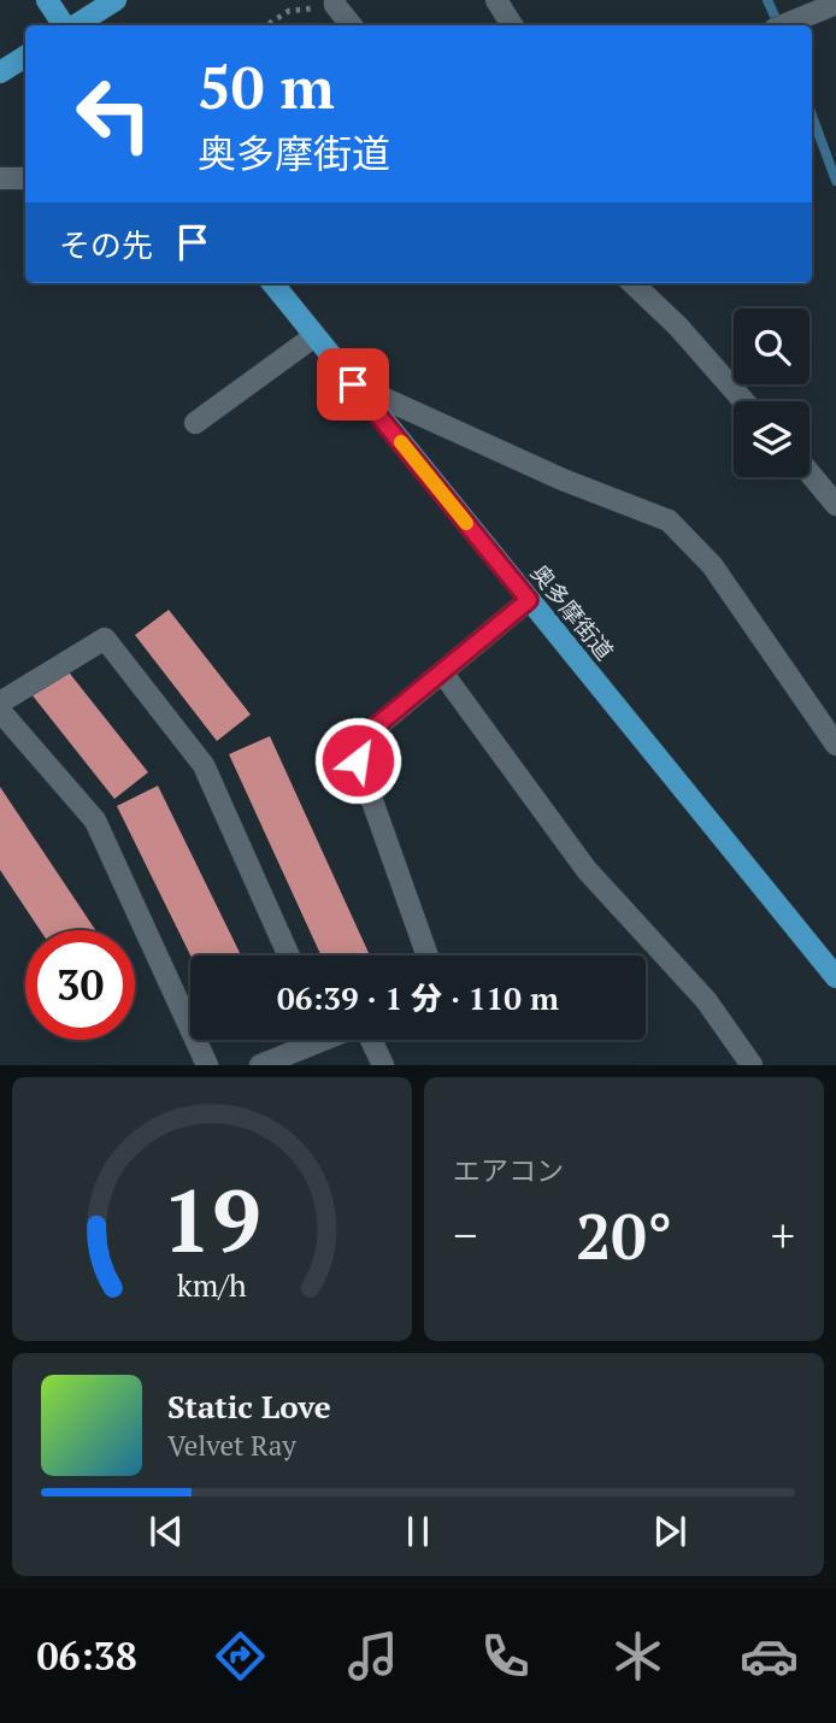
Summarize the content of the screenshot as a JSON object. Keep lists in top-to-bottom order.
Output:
{
  "streets": {
    "main road": ["奥多摩街道"]
  },
  "page": {
    "turn": ["50 m", "奥多摩街道"],
    "then": "その先",
    "limit": "30",
    "trip": "06:39 · 1 分 · 110 m",
    "tile": "エアコン",
    "heat": ["−", "20°", "+"],
    "song": ["Static Love", "Velvet Ray"],
    "tabs": "06:38",
    "gauge": ["19", "km/h"]
  }
}
